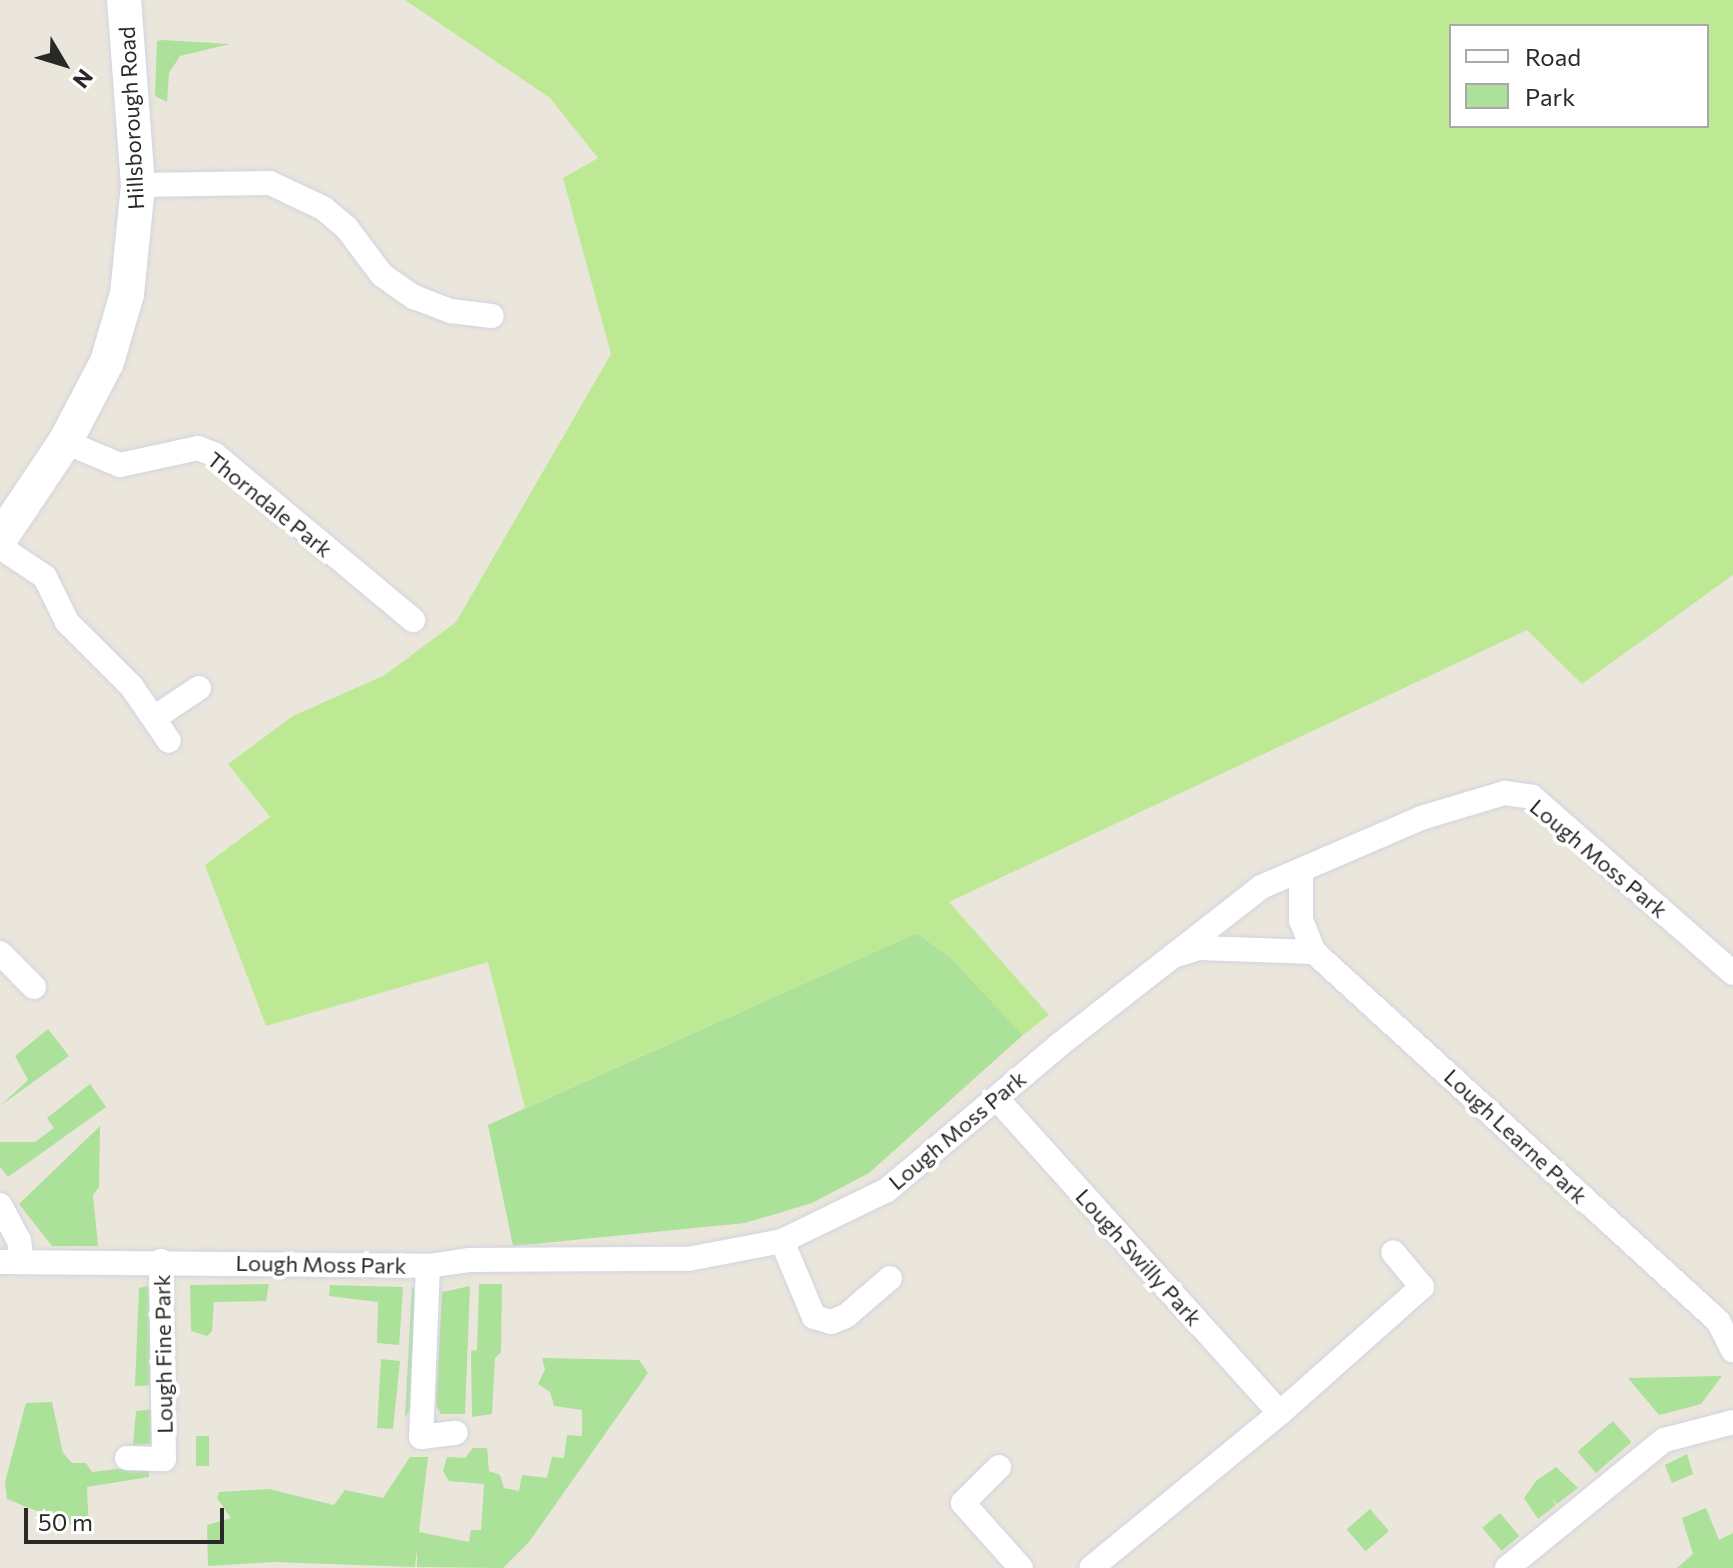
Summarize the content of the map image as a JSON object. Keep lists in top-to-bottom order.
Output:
{
  "streets": {
    "main road": ["Hillsborough Road"],
    "street": [
      "Thorndale Park",
      "Lough Moss Park",
      "Lough Learne Park",
      "Lough Swilly Park",
      "Lough Fine Park"
    ]
  },
  "crossings": [
    ["Hillsborough Road", "Thorndale Park"],
    ["Lough Moss Park", "Lough Learne Park"],
    ["Lough Moss Park", "Lough Swilly Park"],
    ["Lough Moss Park", "Lough Fine Park"]
  ],
  "legend": ["Road", "Park"],
  "scale_bar": "50 m",
  "north": "bottom right"
}
